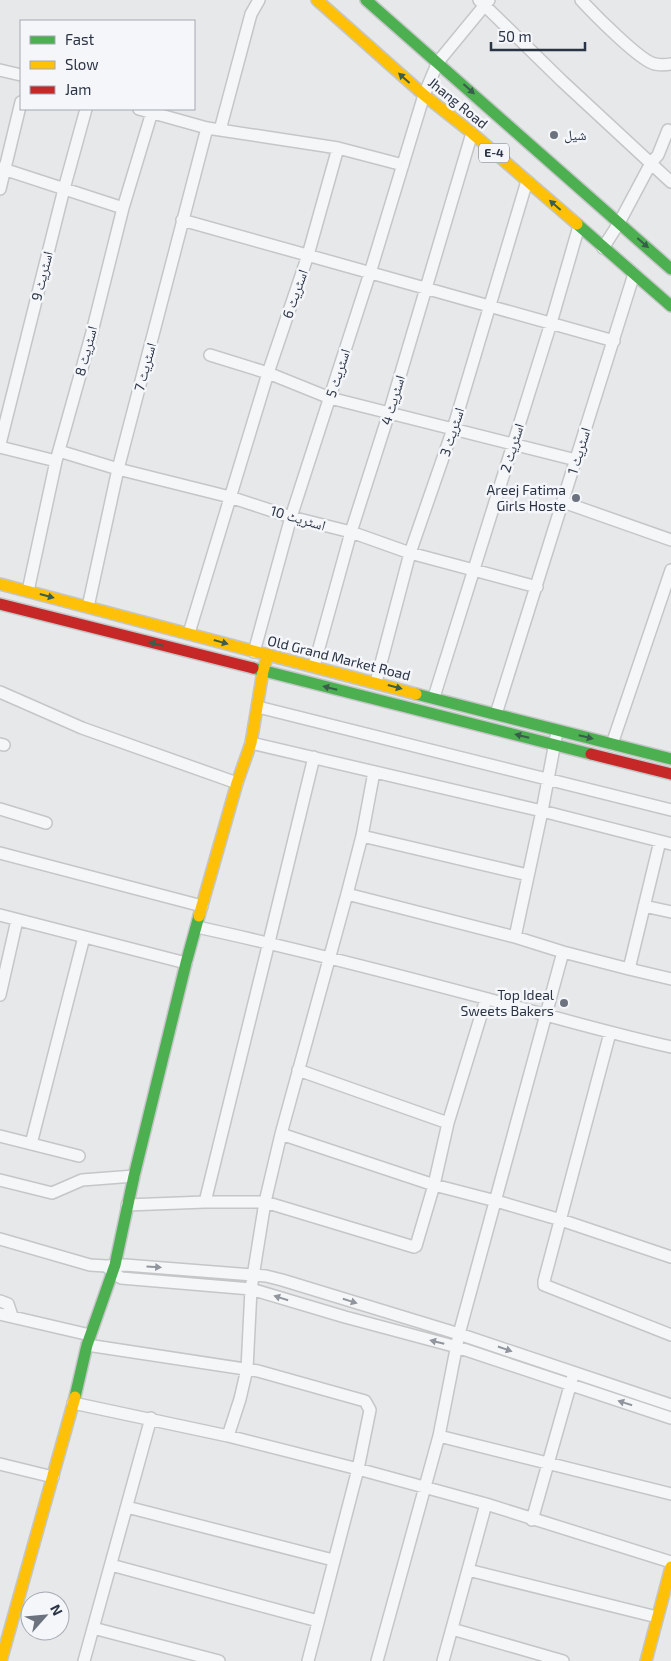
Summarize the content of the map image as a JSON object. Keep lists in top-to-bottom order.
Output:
{
  "streets": {
    "main road": ["Jhang Road", "E-4", "Old Grand Market Road"],
    "street": [
      "اسٹریٹ 9",
      "اسٹریٹ 6",
      "اسٹریٹ 8",
      "اسٹریٹ 7",
      "اسٹریٹ 5",
      "اسٹریٹ 4",
      "اسٹریٹ 3",
      "اسٹریٹ 2",
      "اسٹریٹ 1",
      "اسٹریٹ 10"
    ]
  },
  "crossings": [
    ["Jhang Road", "اسٹریٹ 5"],
    ["Jhang Road", "اسٹریٹ 4"],
    ["Jhang Road", "اسٹریٹ 3"],
    ["Jhang Road", "اسٹریٹ 2"],
    ["Jhang Road", "اسٹریٹ 1"],
    ["اسٹریٹ 9", "اسٹریٹ 10"],
    ["اسٹریٹ 6", "اسٹریٹ 10"],
    ["اسٹریٹ 6", "Old Grand Market Road"],
    ["اسٹریٹ 8", "اسٹریٹ 10"],
    ["اسٹریٹ 8", "Old Grand Market Road"],
    ["اسٹریٹ 7", "اسٹریٹ 10"],
    ["اسٹریٹ 7", "Old Grand Market Road"],
    ["اسٹریٹ 5", "اسٹریٹ 10"],
    ["اسٹریٹ 5", "Old Grand Market Road"],
    ["اسٹریٹ 4", "اسٹریٹ 10"],
    ["اسٹریٹ 4", "Old Grand Market Road"],
    ["اسٹریٹ 3", "اسٹریٹ 10"],
    ["اسٹریٹ 3", "Old Grand Market Road"],
    ["اسٹریٹ 2", "اسٹریٹ 10"],
    ["اسٹریٹ 2", "Old Grand Market Road"],
    ["اسٹریٹ 1", "اسٹریٹ 10"],
    ["اسٹریٹ 1", "Old Grand Market Road"]
  ],
  "places": ["شیل", "Areej Fatima Girls Hoste", "Top Ideal Sweets Bakers"],
  "legend": ["Fast", "Slow", "Jam"],
  "scale_bar": "50 m",
  "north": "top right"
}
